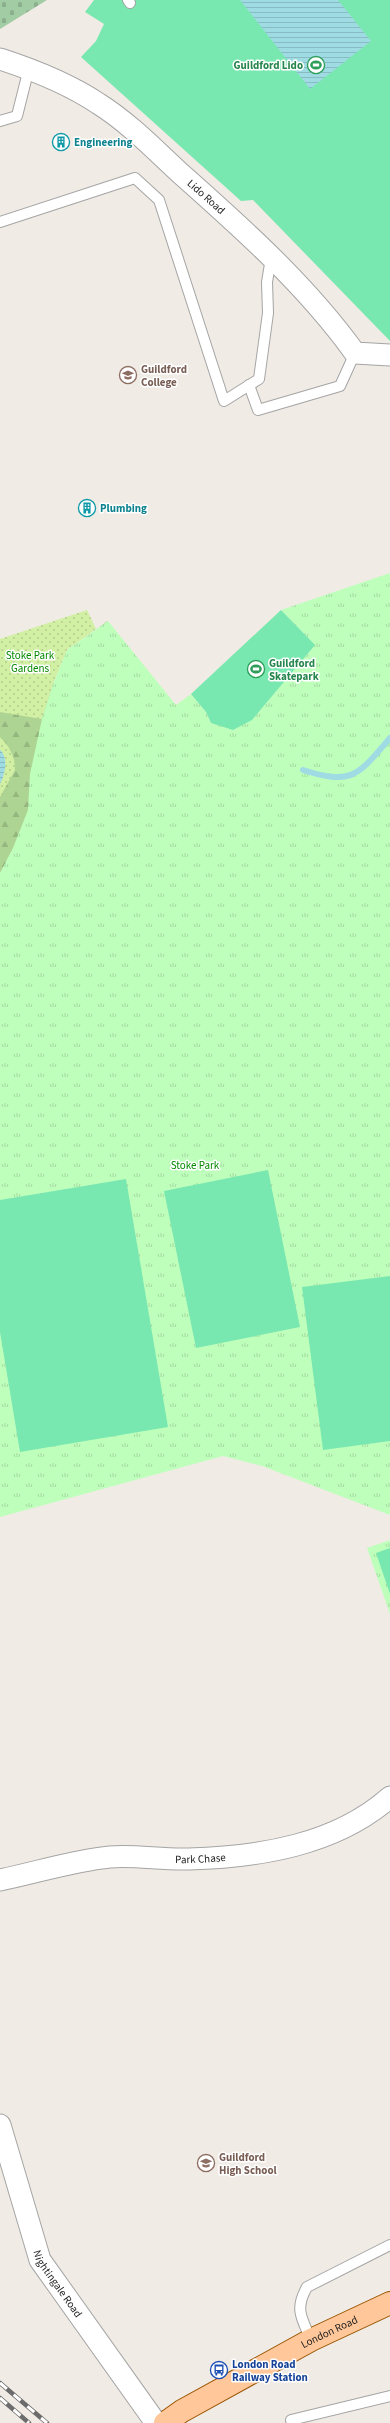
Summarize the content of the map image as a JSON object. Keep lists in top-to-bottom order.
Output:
{
  "streets": {
    "main road": ["London Road"],
    "street": ["Lido Road", "Park Chase", "Nightingale Road"]
  },
  "parks": ["Stoke Park Gardens", "Stoke Park"],
  "places": {
    "sports": ["Guildford Lido", "Guildford Skatepark"],
    "building": ["Engineering", "Plumbing"],
    "school or university": ["Guildford College", "Guildford High School"],
    "bus stop": ["London Road Railway Station"]
  }
}
